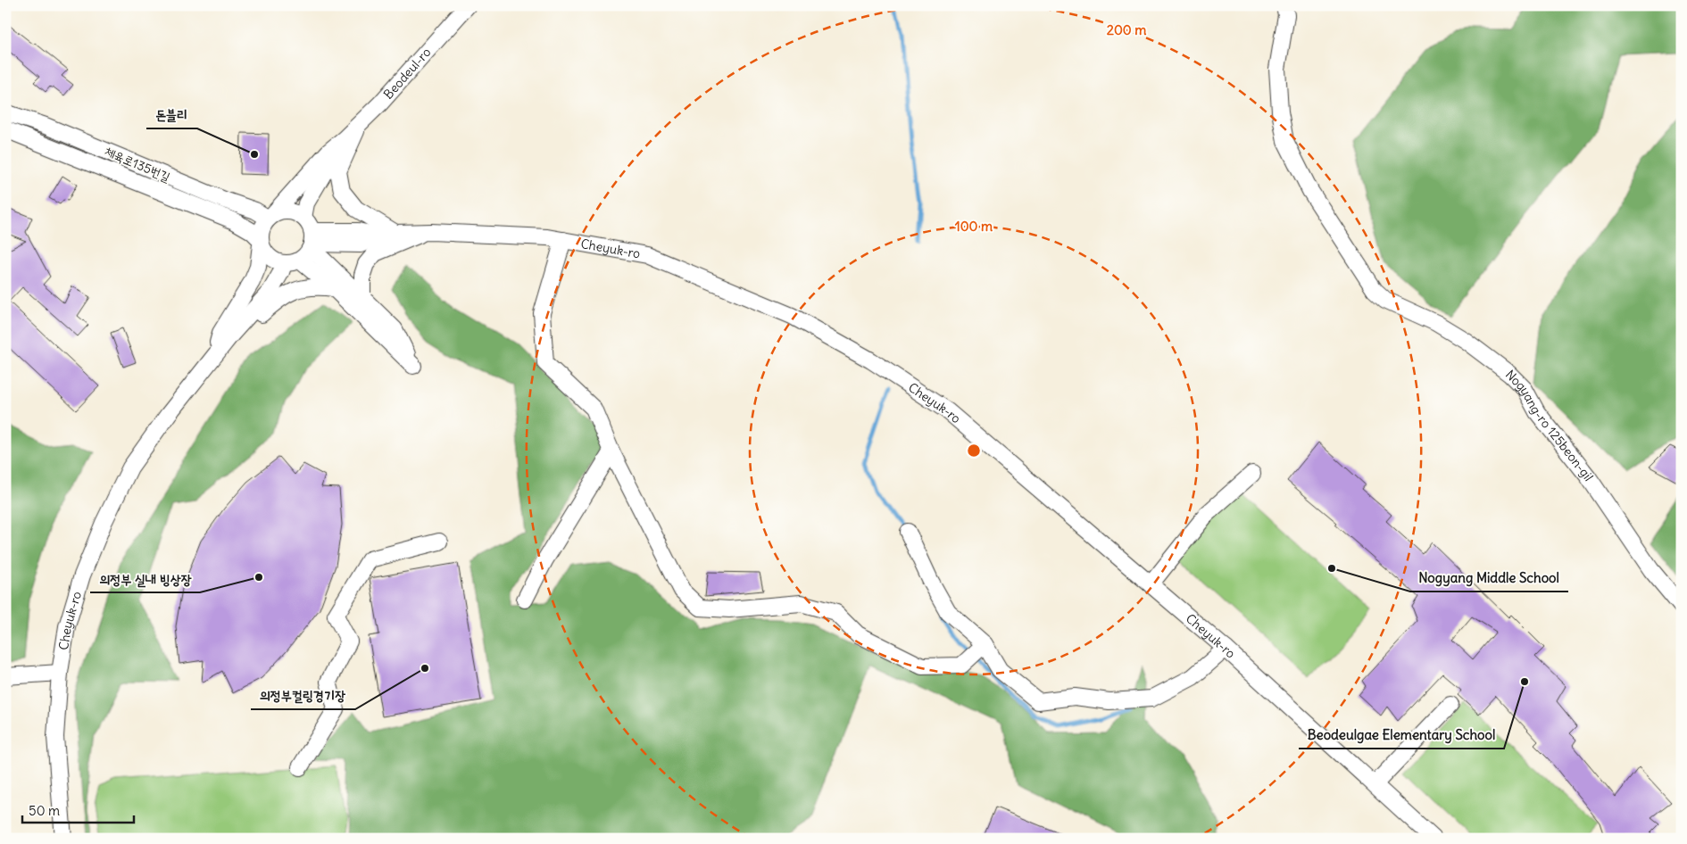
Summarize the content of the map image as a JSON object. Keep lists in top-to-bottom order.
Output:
{
  "streets": {
    "street": [
      "Beodeul-ro",
      "체육로135번길",
      "Cheyuk-ro",
      "Nogyang-ro 125beon-gil"
    ]
  },
  "crossings": [
    ["체육로135번길", "Cheyuk-ro"]
  ],
  "places": [
    "돈블리",
    "Nogyang Middle School",
    "의정부 실내 빙상장",
    "의정부컬링경기장",
    "Beodeulgae Elementary School"
  ],
  "scale_bar": "50 m",
  "rings": ["200 m", "100 m"]
}
